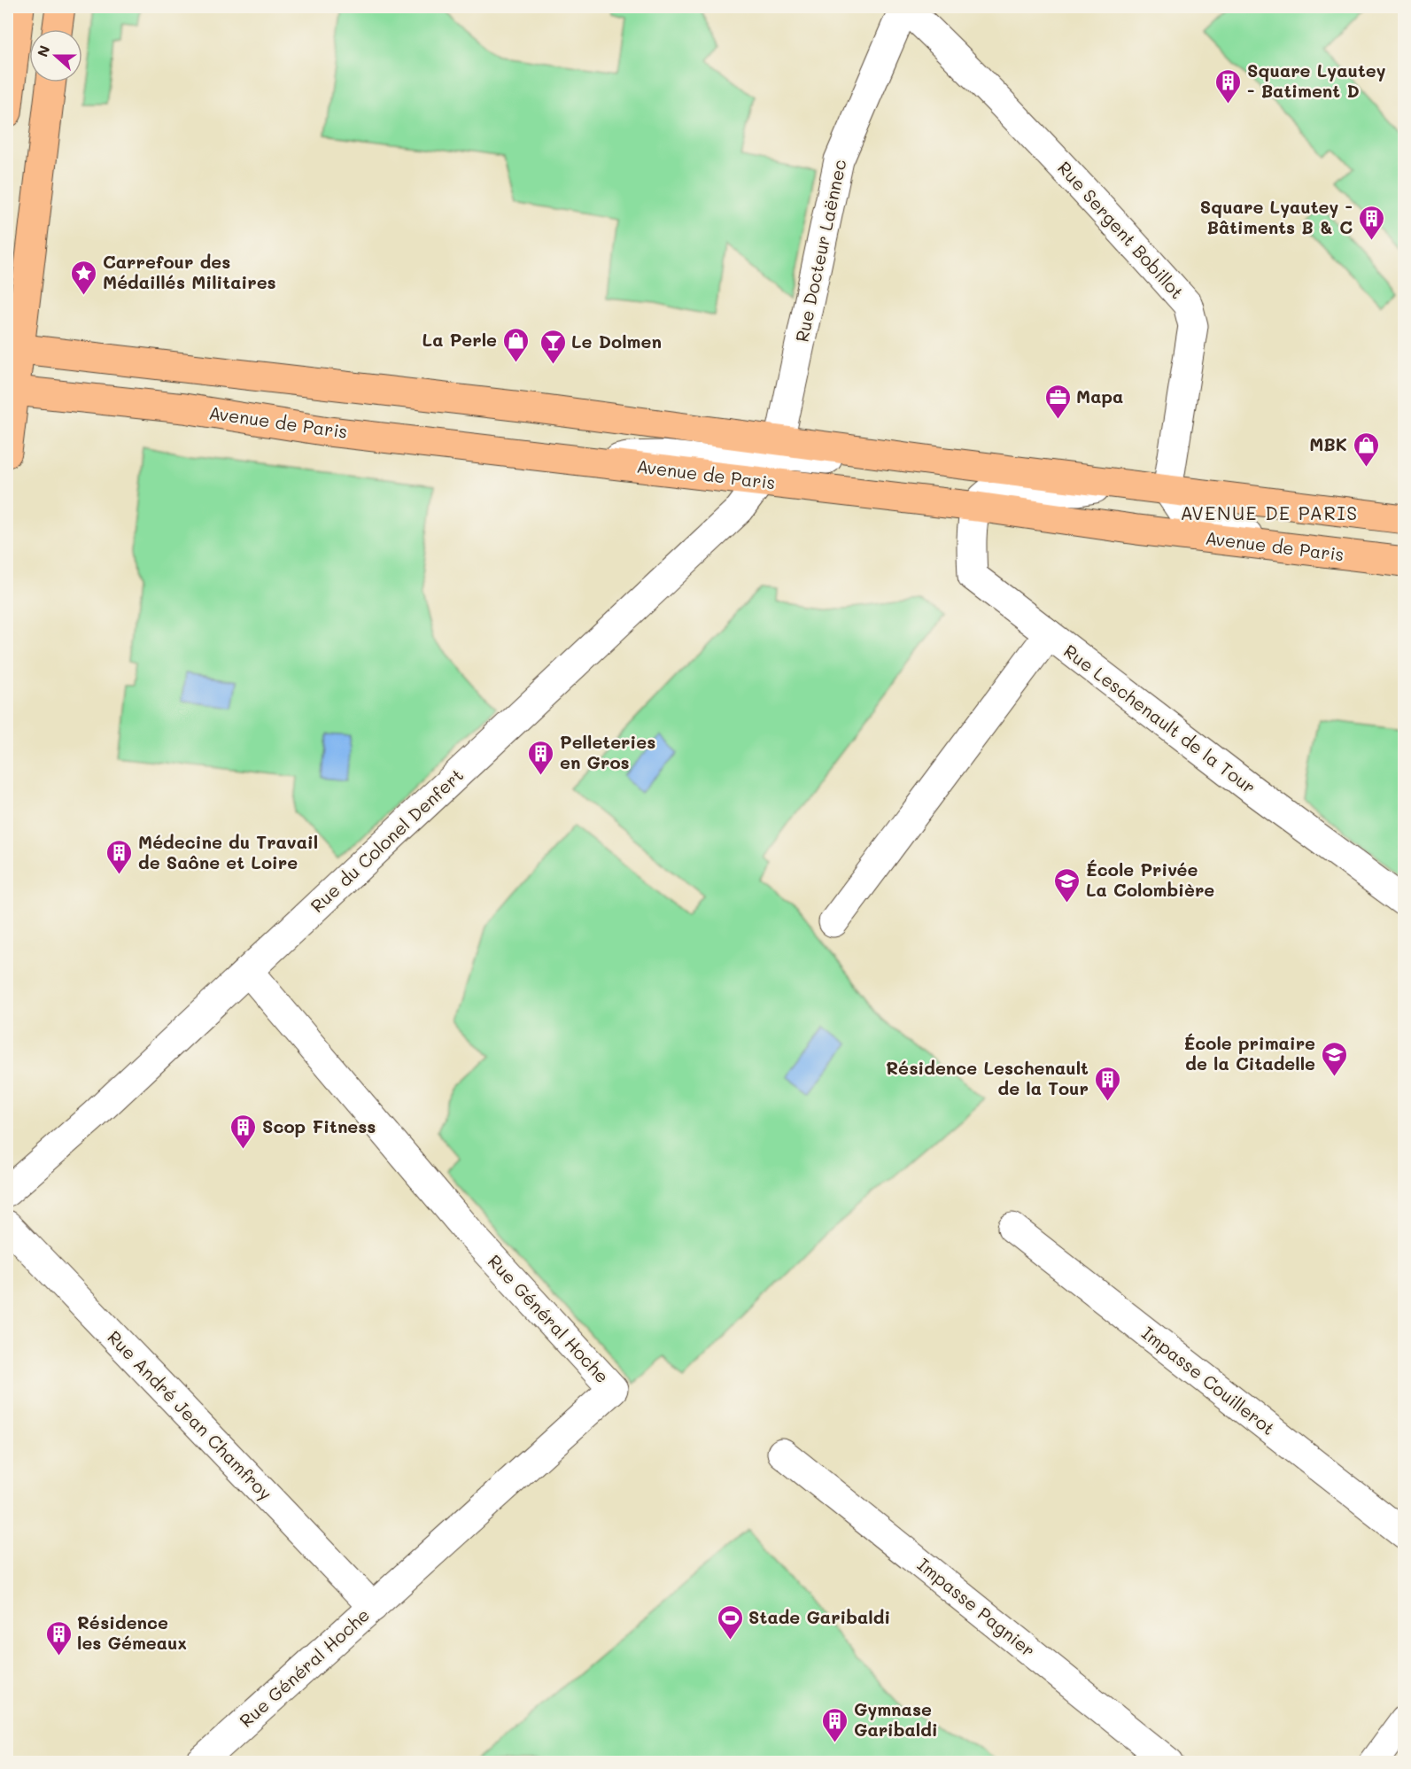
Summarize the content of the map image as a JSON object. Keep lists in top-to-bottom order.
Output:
{
  "streets": {
    "main road": ["Avenue de Paris"],
    "street": [
      "Rue Sergent Bobillot",
      "Rue Docteur Laënnec",
      "Rue Leschenault de la Tour",
      "Rue du Colonel Denfert",
      "Rue Général Hoche",
      "Impasse Couillerot",
      "Rue André Jean Chamfroy",
      "Impasse Pagnier"
    ]
  },
  "crossings": [
    ["Rue Sergent Bobillot", "Rue Docteur Laënnec"],
    ["Avenue de Paris", "Rue Leschenault de la Tour"],
    ["Avenue de Paris", "Rue du Colonel Denfert"],
    ["Rue du Colonel Denfert", "Rue Général Hoche"],
    ["Rue Général Hoche", "Rue André Jean Chamfroy"]
  ],
  "districts": ["AVENUE DE PARIS"],
  "places": {
    "building": [
      "Square Lyautey - Batiment D",
      "Square Lyautey - Bâtiments B & C",
      "Pelleteries en Gros",
      "Médecine du Travail de Saône et Loire",
      "Résidence Leschenault de la Tour",
      "Scop Fitness",
      "Résidence les Gémeaux",
      "Gymnase Garibaldi"
    ],
    "place": ["Carrefour des Médaillés Militaires"],
    "shop": ["La Perle", "MBK"],
    "bar": ["Le Dolmen"],
    "office": ["Mapa"],
    "school or university": ["École Privée La Colombière", "École primaire de la Citadelle"],
    "sports": ["Stade Garibaldi"]
  },
  "north": "left"
}
